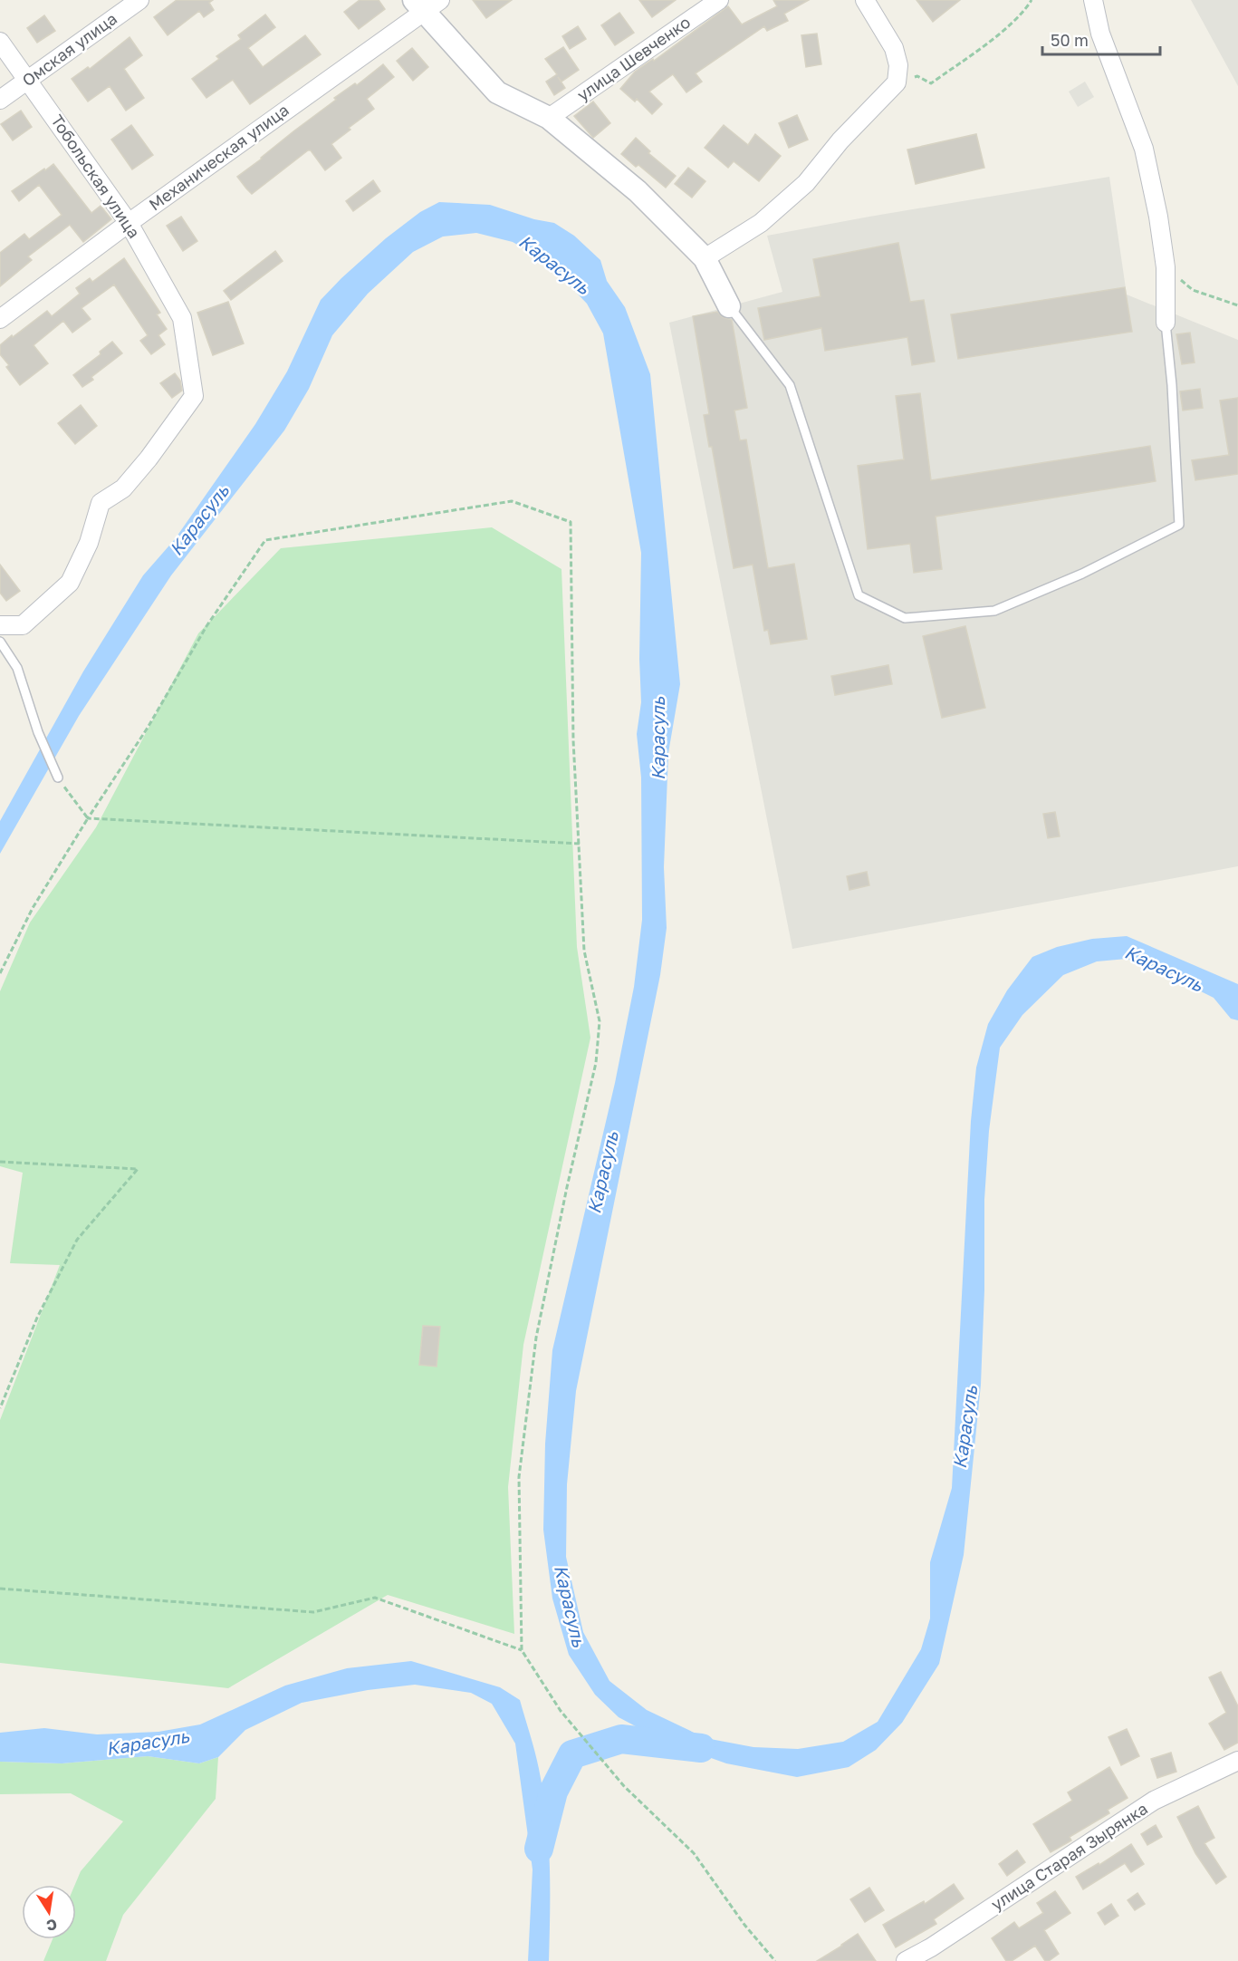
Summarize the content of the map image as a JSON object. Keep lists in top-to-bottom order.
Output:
{
  "streets": {
    "street": [
      "Омская улица",
      "улица Шевченко",
      "Механическая улица",
      "Тобольская улица",
      "улица Старая Зырянка"
    ]
  },
  "crossings": [
    ["Омская улица", "Тобольская улица"],
    ["Механическая улица", "Тобольская улица"]
  ],
  "water": ["Карасуль"],
  "scale_bar": "50 m",
  "north": "bottom"
}
